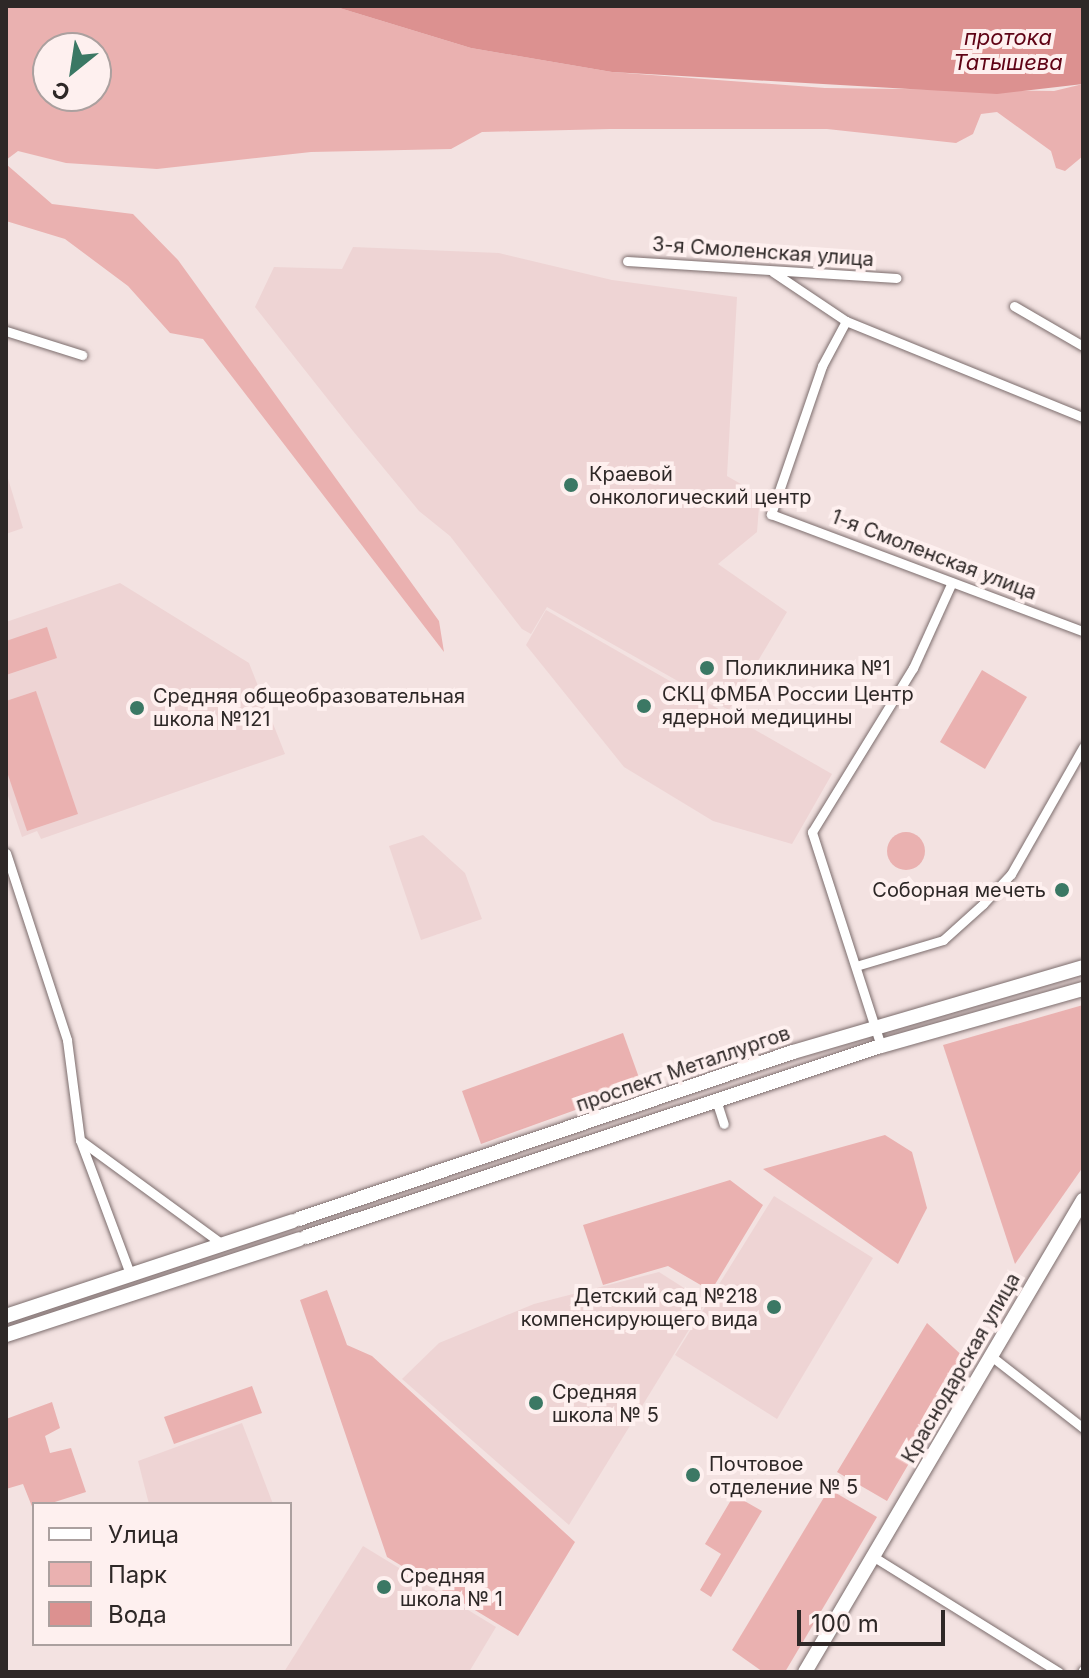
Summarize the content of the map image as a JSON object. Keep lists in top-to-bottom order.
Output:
{
  "streets": {
    "main road": ["проспект Металлургов", "Краснодарская улица"],
    "street": ["3-я Смоленская улица", "1-я Смоленская улица"]
  },
  "water": ["протока Татышева"],
  "places": [
    "Краевой онкологический центр",
    "Поликлиника №1",
    "СКЦ ФМБА России Центр ядерной медицины",
    "Средняя общеобразовательная школа №121",
    "Соборная мечеть",
    "Детский сад №218 компенсирующего вида",
    "Средняя школа № 5",
    "Почтовое отделение № 5",
    "Средняя школа № 1"
  ],
  "legend": ["Улица", "Парк", "Вода"],
  "scale_bar": "100 m",
  "north": "bottom left"
}
